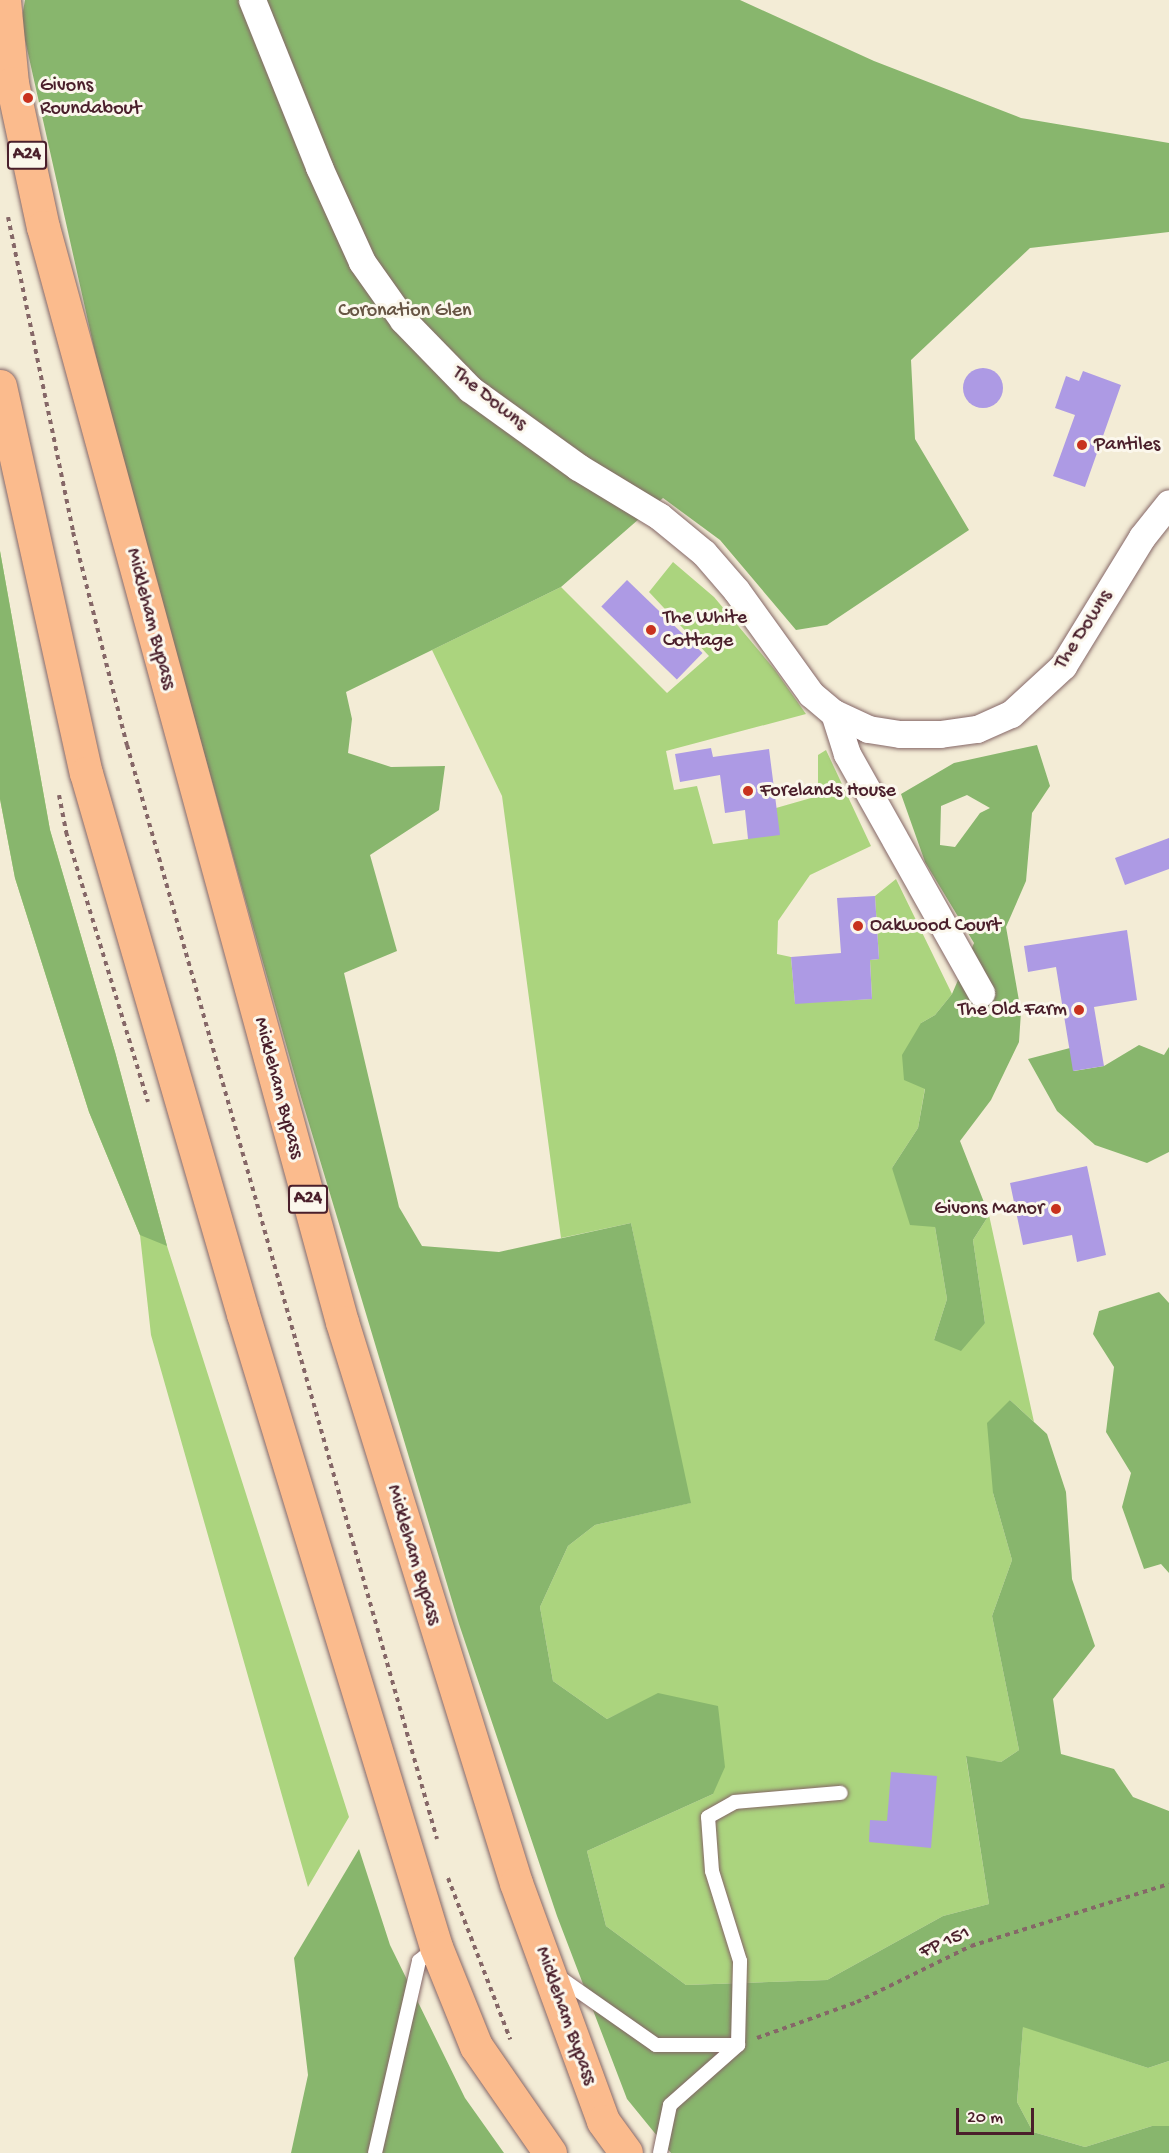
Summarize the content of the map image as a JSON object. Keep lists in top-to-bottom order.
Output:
{
  "streets": {
    "highway": ["A24", "Mickleham Bypass"],
    "street": ["The Downs"],
    "path": ["FP 151"]
  },
  "parks": ["Coronation Glen"],
  "places": [
    "Givons Roundabout",
    "Pantiles",
    "The White Cottage",
    "Forelands House",
    "Oakwood Court",
    "The Old Farm",
    "Givons Manor"
  ],
  "scale_bar": "20 m"
}
